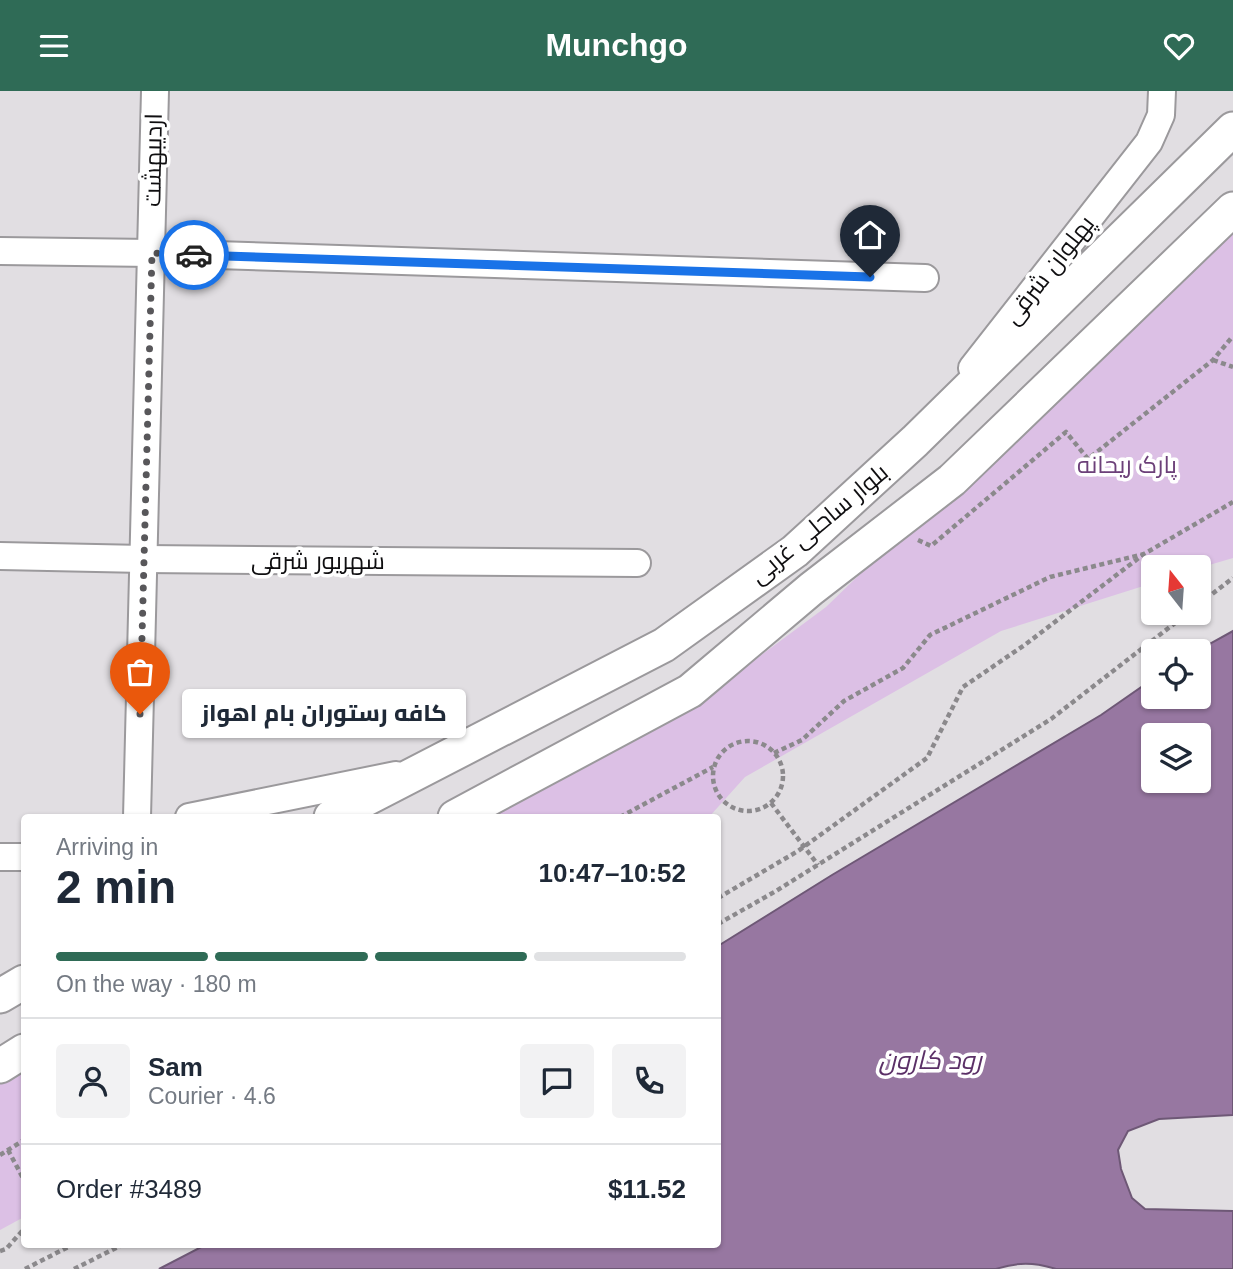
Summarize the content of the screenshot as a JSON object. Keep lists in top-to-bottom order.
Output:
{
  "streets": {
    "main road": ["بلوار ساحلی غربی"],
    "street": ["اردیبهشت", "پهلوان شرقی", "شهریور شرقی"]
  },
  "crossings": [
    ["اردیبهشت", "شهریور شرقی"],
    ["پهلوان شرقی", "بلوار ساحلی غربی"]
  ],
  "water": ["رود کارون"],
  "parks": ["پارک ریحانه"],
  "places": ["کافه رستوران بام اهواز"],
  "north": "top",
  "page": {
    "header": "Munchgo",
    "bubble": "کافه رستوران بام اهواز",
    "heading": ["2 min", "Arriving in", "10:47–10:52"],
    "panel": [
      "Sam",
      "Courier · 4.6",
      "Order #3489",
      "$11.52"
    ],
    "bar": "On the way · 180 m"
  }
}
